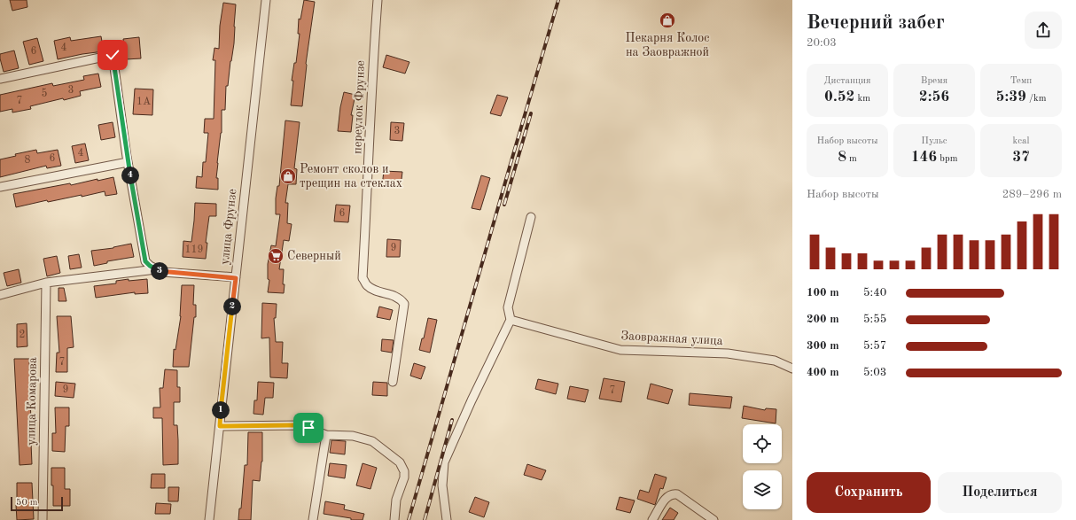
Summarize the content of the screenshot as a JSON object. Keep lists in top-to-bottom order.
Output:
{
  "streets": {
    "street": [
      "переулок Фрунзе",
      "улица Фрунзе",
      "Заовражная улица",
      "улица Комарова"
    ]
  },
  "places": {
    "shop": ["Пекарня Колос на Заовражной", "Ремонт сколов и трещин на стеклах"],
    "supermarket": ["Северный"]
  },
  "house_numbers": [
    "4",
    "6",
    "3",
    "5",
    "7",
    "1А",
    "3",
    "4",
    "6",
    "8",
    "6",
    "9",
    "119",
    "2",
    "7",
    "9",
    "7"
  ],
  "scale_bar": "50 m",
  "page": {
    "heading": ["Вечерний забег", "20:03"],
    "stats": [
      ["Дистанция", "0.52 km"],
      ["Время", "2:56"],
      ["Темп", "5:39 /km"],
      ["Набор высоты", "8 m"],
      ["Пульс", "146 bpm"],
      ["kcal", "37"]
    ],
    "pins": [
      "4",
      "3",
      "2",
      "1"
    ],
    "chart": ["Набор высоты", "289–296 m"],
    "list": [
      {
        "name": "100 m",
        "note": "5:40"
      },
      {
        "name": "200 m",
        "note": "5:55"
      },
      {
        "name": "300 m",
        "note": "5:57"
      },
      {
        "name": "400 m",
        "note": "5:03"
      }
    ],
    "buttons": ["Сохранить", "Поделиться"],
    "scale": "50 m"
  }
}
